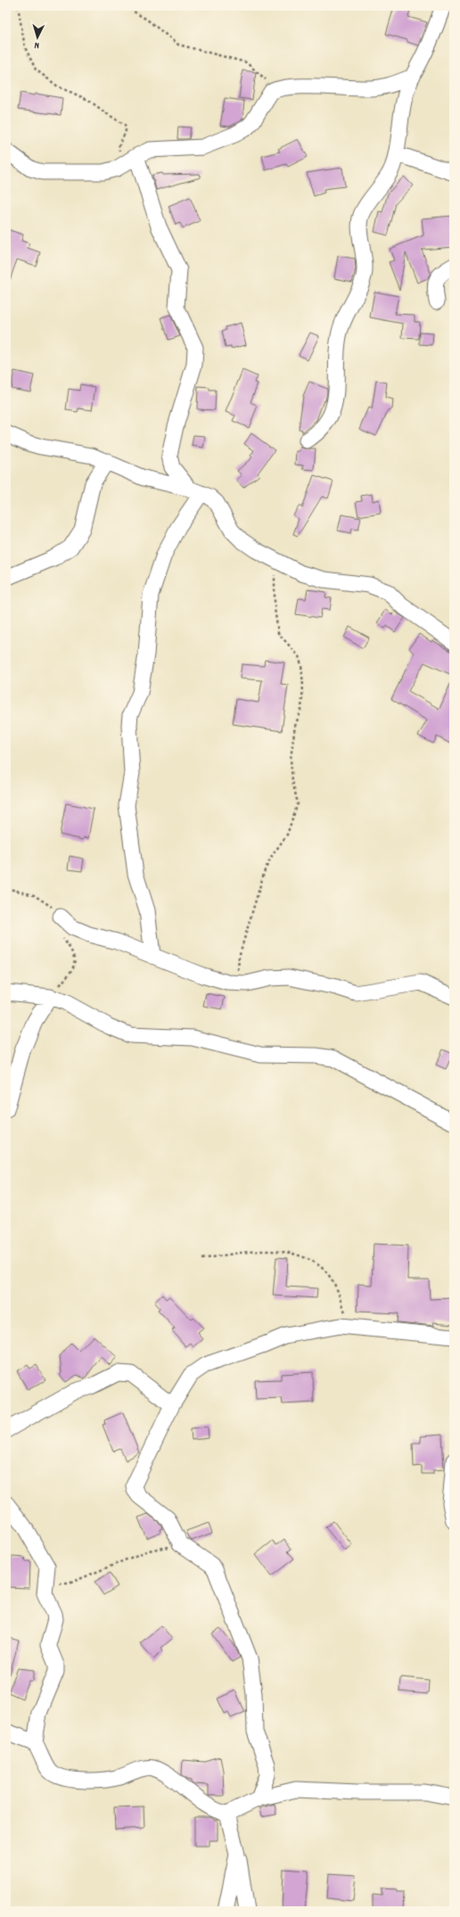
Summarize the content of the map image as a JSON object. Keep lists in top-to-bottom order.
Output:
{
  "north": "bottom"
}
